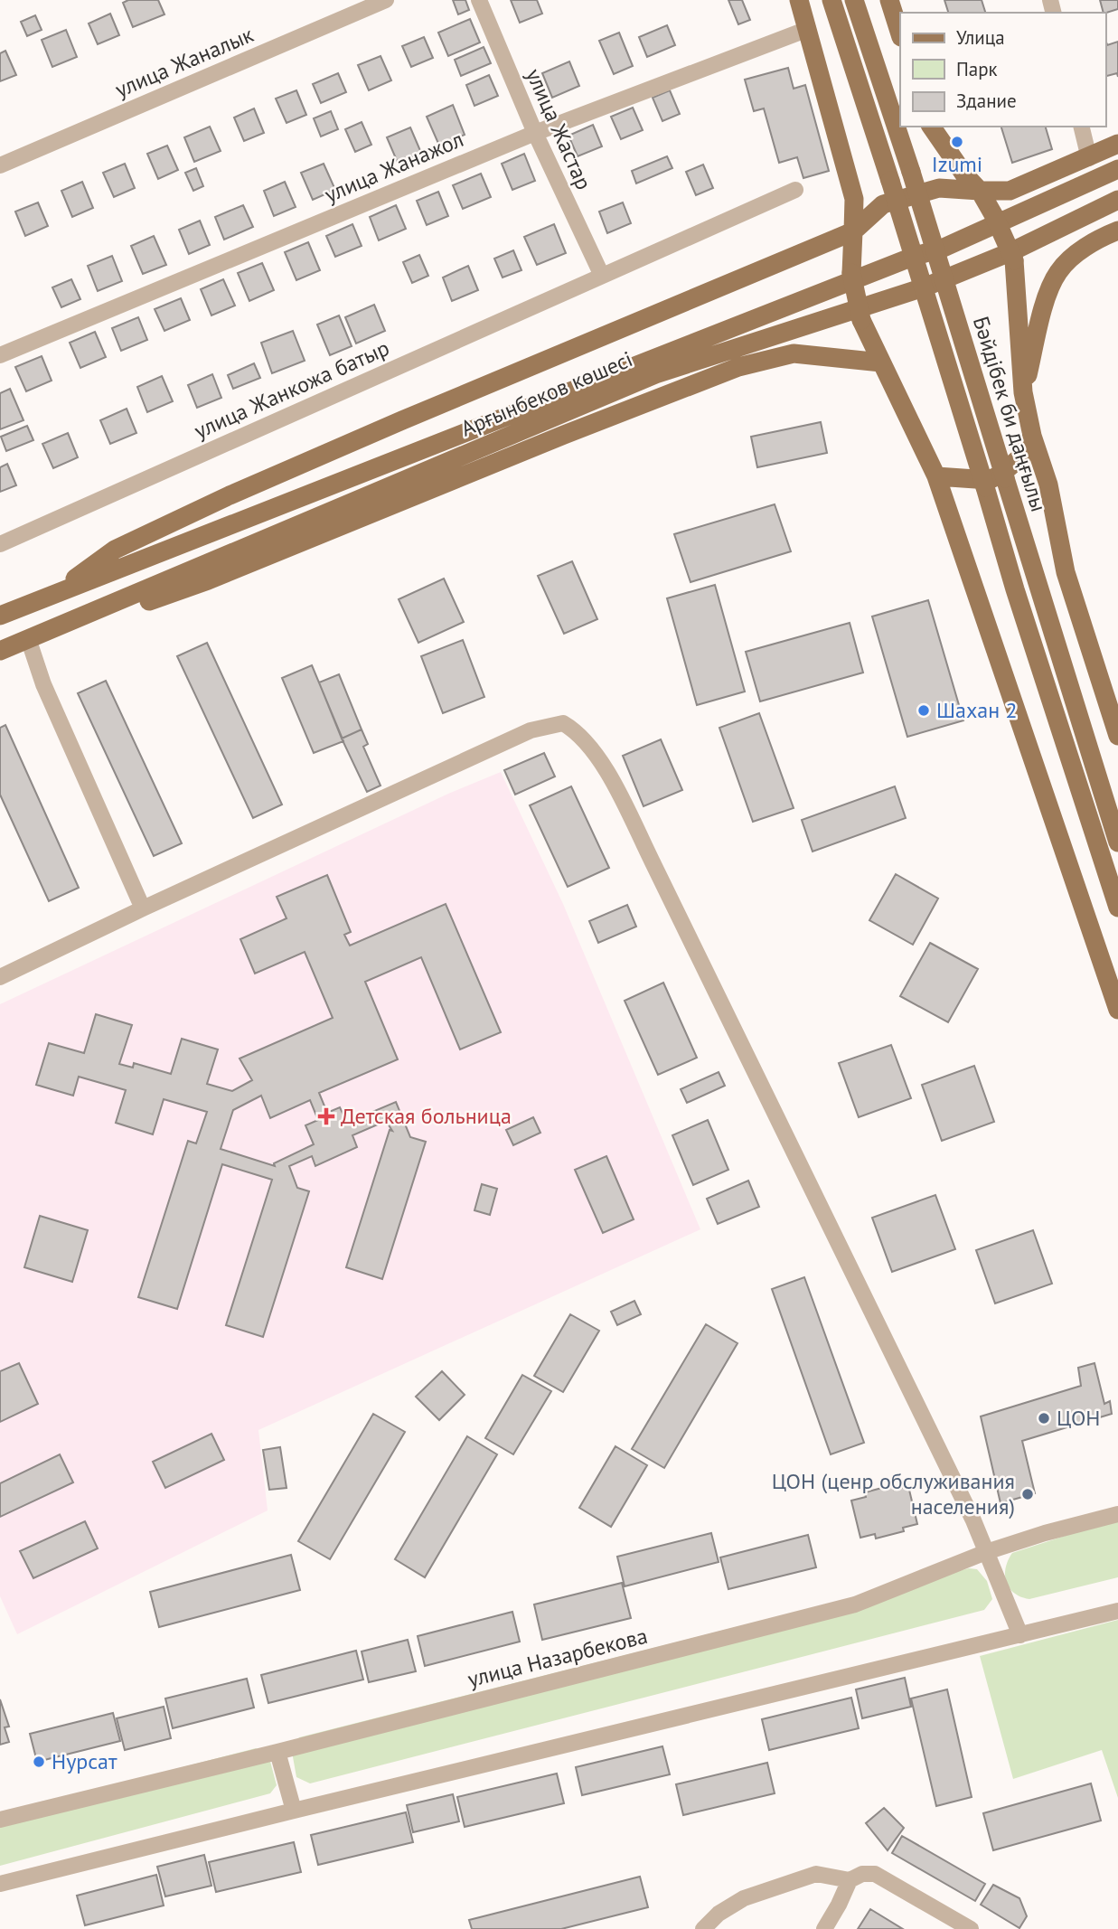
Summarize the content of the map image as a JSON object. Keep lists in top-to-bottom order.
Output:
{
  "streets": {
    "main road": ["Арғынбеков көшесі", "Бәйдібек би даңғылы"],
    "street": [
      "улица Жаналык",
      "улица Жастар",
      "улица Жанажол",
      "улица Жанкожа батыр",
      "улица Назарбекова"
    ]
  },
  "crossings": [
    ["улица Жастар", "улица Жанажол"],
    ["улица Жастар", "улица Жанкожа батыр"]
  ],
  "places": {
    "other": [
      "Izumi",
      "Шахан 2",
      "ЦОН",
      "ЦОН (ценр обслуживания населения)",
      "Нурсат"
    ],
    "health": ["Детская больница"]
  },
  "legend": ["Улица", "Парк", "Здание"]
}
